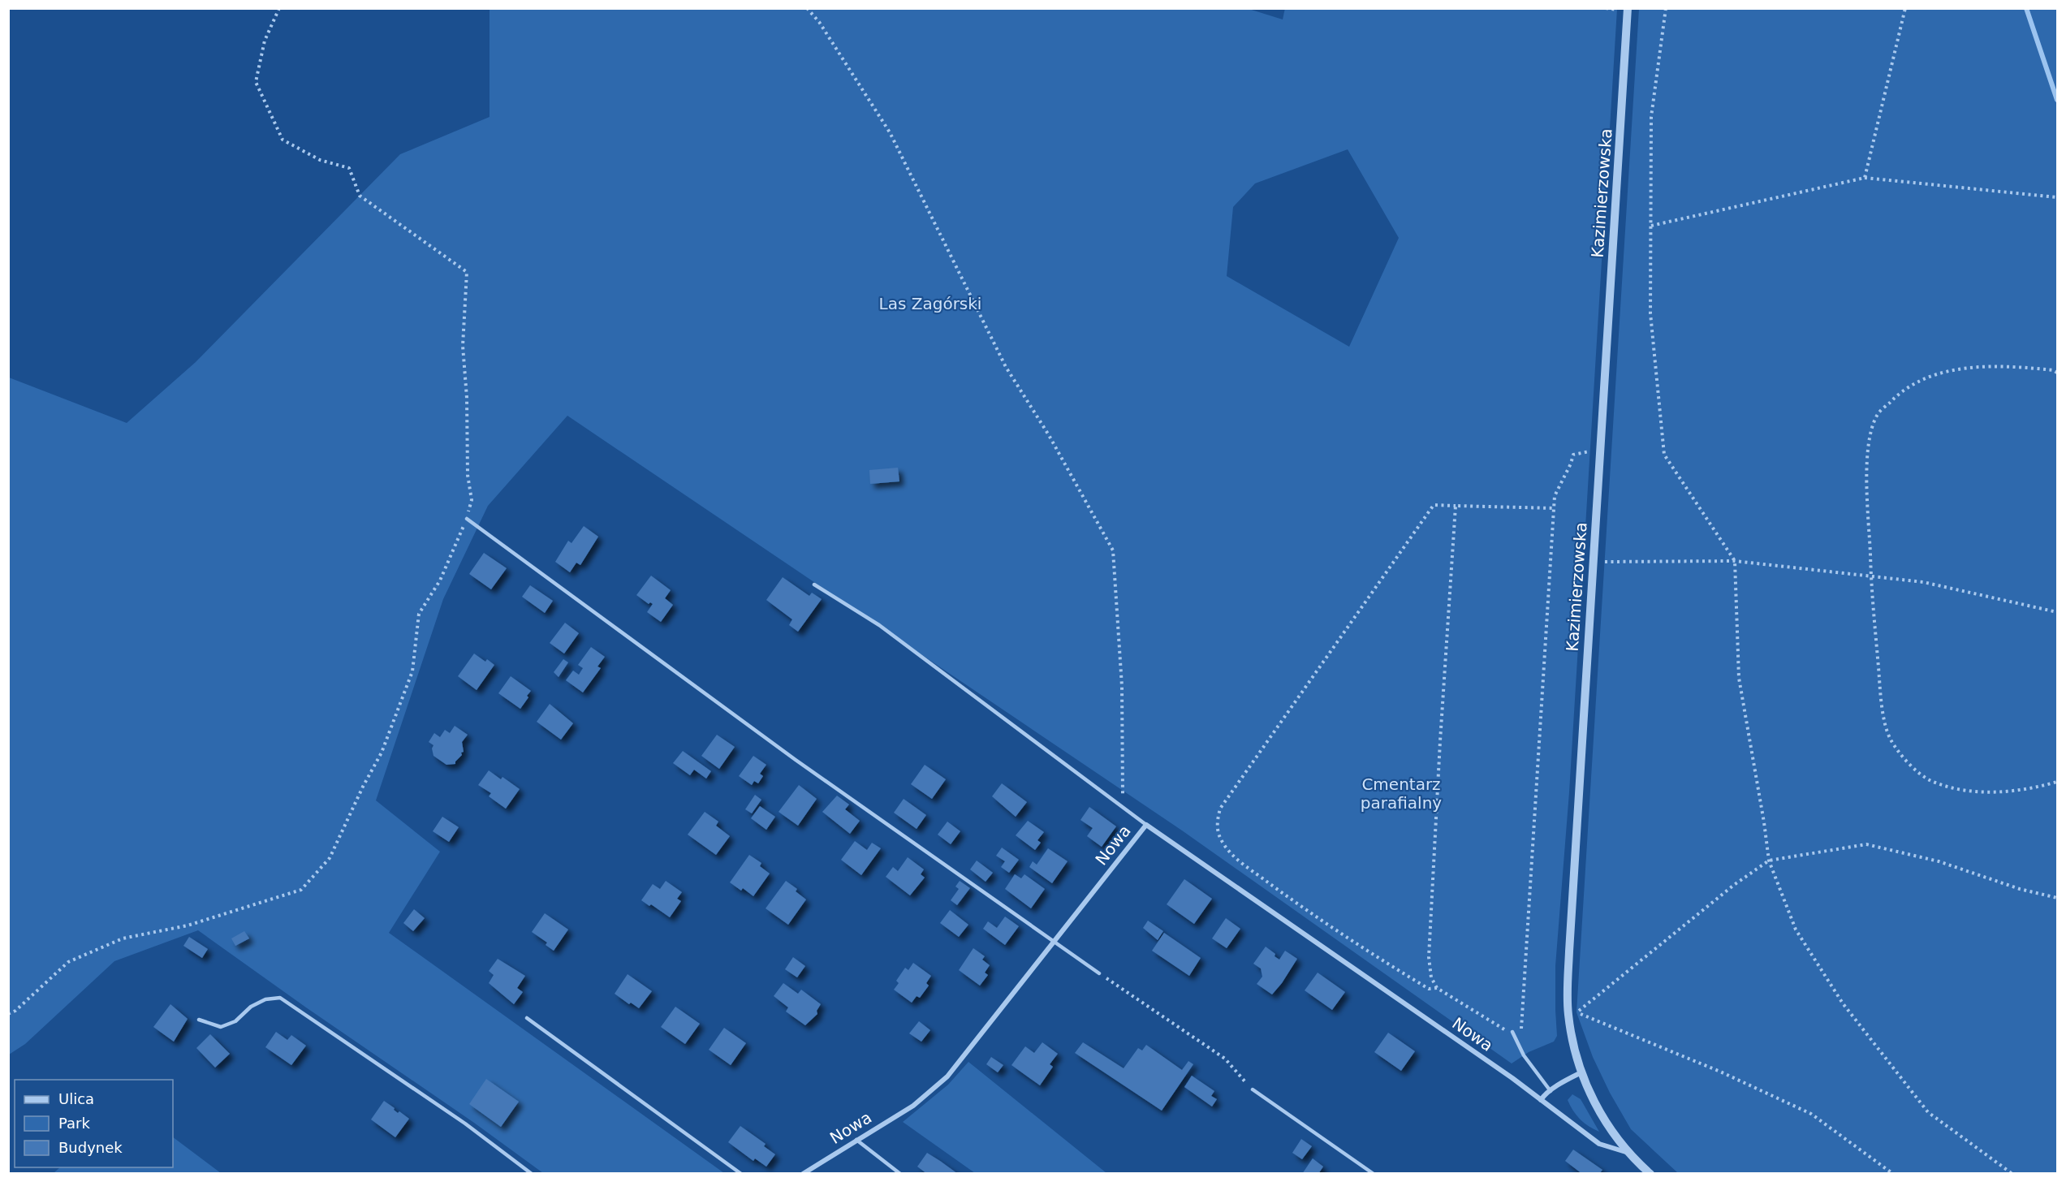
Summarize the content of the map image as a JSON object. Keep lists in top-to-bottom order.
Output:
{
  "streets": {
    "street": ["Kazimierzowska", "Nowa"]
  },
  "crossings": [
    ["Kazimierzowska", "Nowa"]
  ],
  "parks": ["Las Zagórski", "Cmentarz parafialny"],
  "legend": ["Ulica", "Park", "Budynek"]
}
